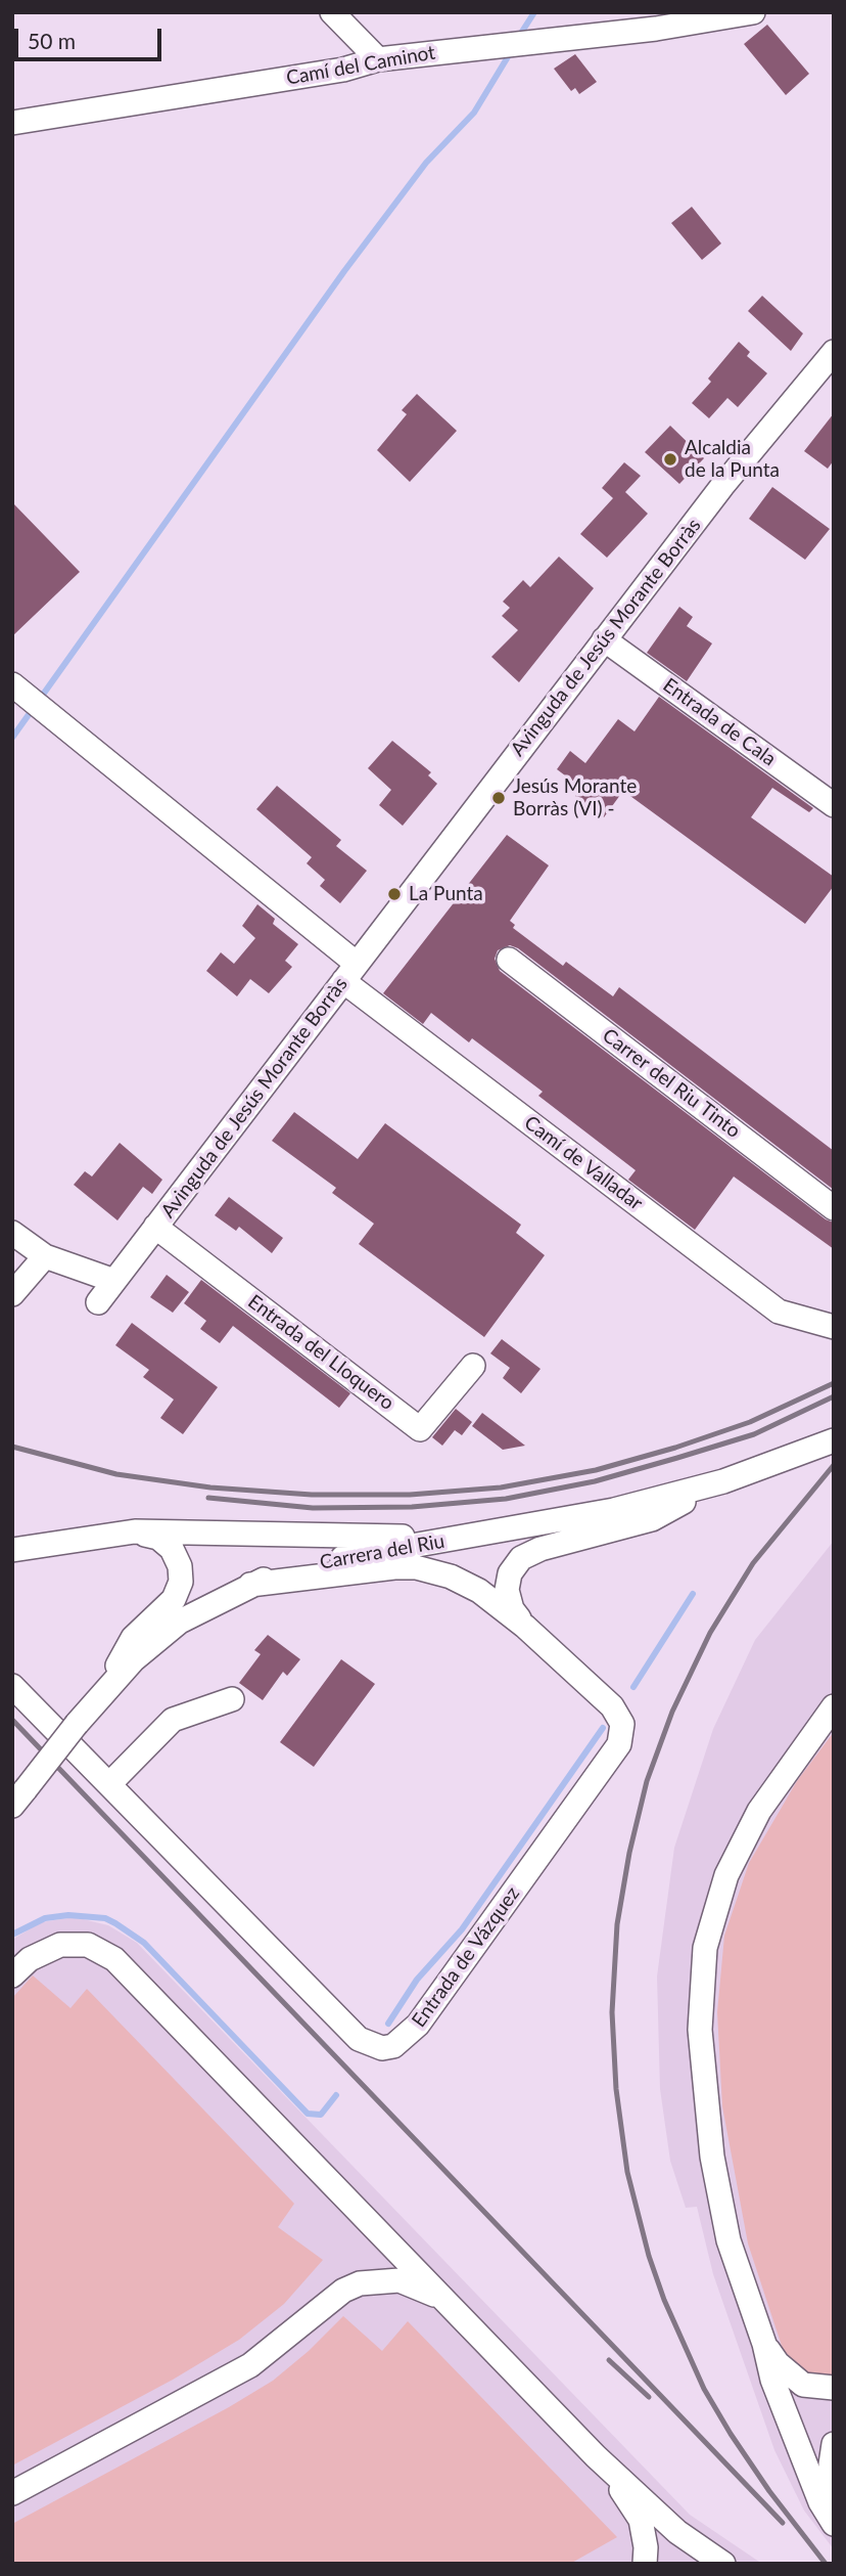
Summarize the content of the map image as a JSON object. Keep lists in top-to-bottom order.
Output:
{
  "streets": {
    "street": [
      "Camí del Caminot",
      "Avinguda de Jesús Morante Borràs",
      "Entrada de Cala",
      "Carrer del Riu Tinto",
      "Camí de Valladar",
      "Entrada del Lloquero",
      "Carrera del Riu",
      "Entrada de Vázquez"
    ]
  },
  "crossings": [
    ["Avinguda de Jesús Morante Borràs", "Entrada de Cala"],
    ["Avinguda de Jesús Morante Borràs", "Camí de Valladar"],
    ["Avinguda de Jesús Morante Borràs", "Entrada del Lloquero"]
  ],
  "places": ["Alcaldia de la Punta", "Jesús Morante Borràs (VI) -", "La Punta"],
  "scale_bar": "50 m"
}
